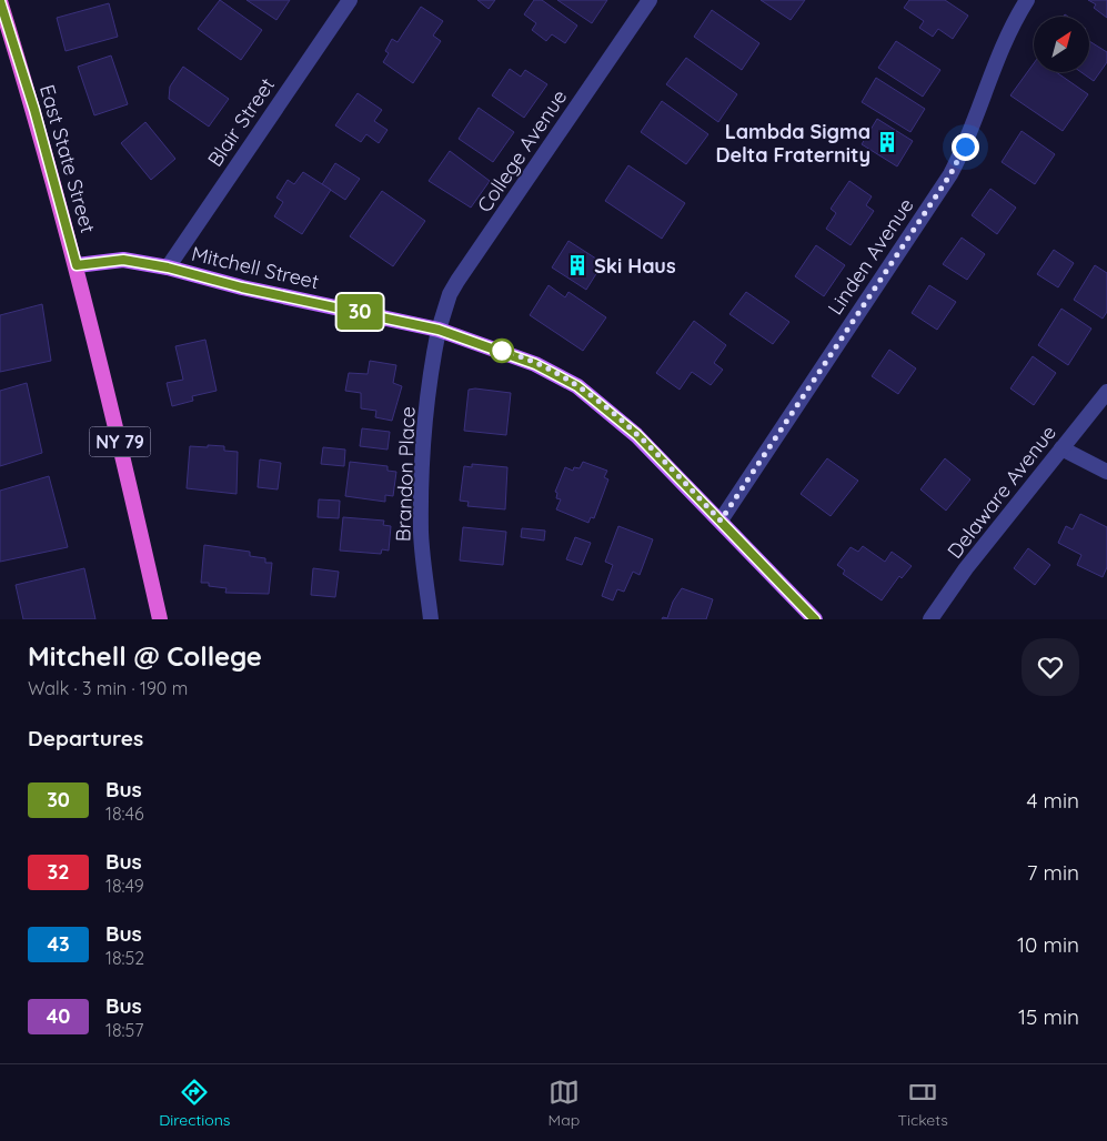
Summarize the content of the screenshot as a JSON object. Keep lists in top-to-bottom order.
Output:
{
  "streets": {
    "highway": ["East State Street", "NY 79"],
    "main road": ["Mitchell Street"],
    "street": [
      "Blair Street",
      "College Avenue",
      "Linden Avenue",
      "Brandon Place",
      "Delaware Avenue"
    ]
  },
  "crossings": [
    ["Blair Street", "Mitchell Street"],
    ["College Avenue", "Mitchell Street"],
    ["College Avenue", "Brandon Place"],
    ["East State Street", "Mitchell Street"],
    ["Linden Avenue", "Mitchell Street"],
    ["Mitchell Street", "Brandon Place"]
  ],
  "places": {
    "building": ["Lambda Sigma Delta Fraternity", "Ski Haus"]
  },
  "lines": ["bus line 30"],
  "north": "top right",
  "page": {
    "on_map": "30",
    "heading": [
      ["Mitchell @ College", "Walk · 3 min · 190 m"],
      "Departures"
    ],
    "list": [
      {
        "mark": "30",
        "name": "Bus",
        "note": "18:46",
        "value": "4 min"
      },
      {
        "mark": "32",
        "name": "Bus",
        "note": "18:49",
        "value": "7 min"
      },
      {
        "mark": "43",
        "name": "Bus",
        "note": "18:52",
        "value": "10 min"
      },
      {
        "mark": "40",
        "name": "Bus",
        "note": "18:57",
        "value": "15 min"
      }
    ],
    "tabs": ["Directions", "Map", "Tickets"]
  }
}
